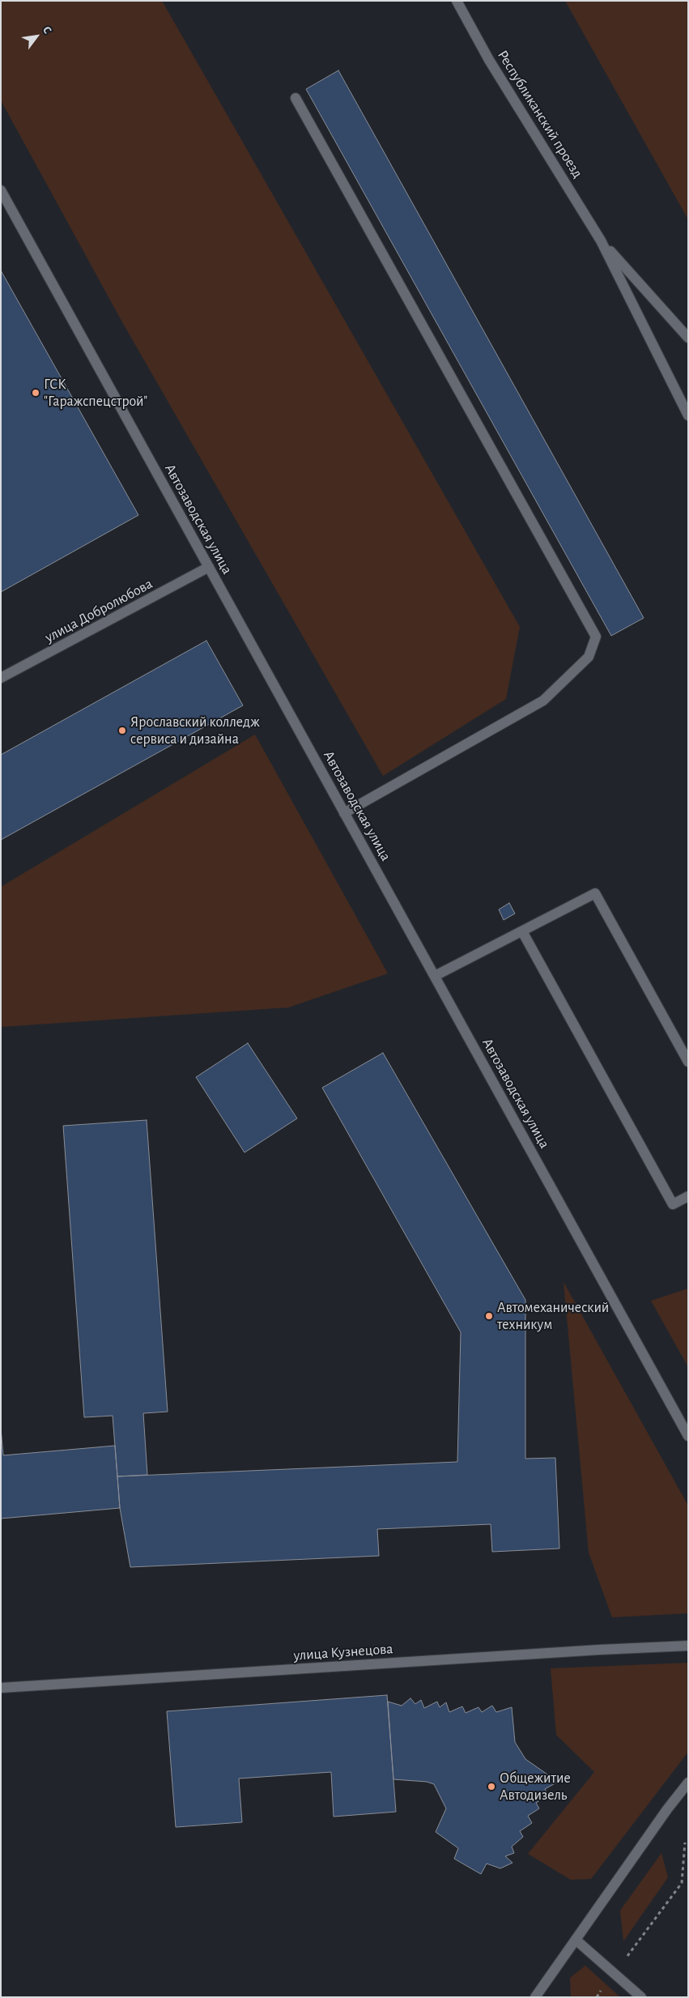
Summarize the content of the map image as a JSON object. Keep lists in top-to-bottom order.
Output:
{
  "streets": {
    "street": [
      "Республиканский проезд",
      "Автозаводская улица",
      "улица Добролюбова",
      "улица Кузнецова"
    ]
  },
  "crossings": [
    ["Автозаводская улица", "улица Добролюбова"]
  ],
  "places": [
    "ГСК \"Гаражспецстрой\"",
    "Ярославский колледж сервиса и дизайна",
    "Автомеханический техникум",
    "Общежитие Автодизель"
  ],
  "north": "top right"
}
